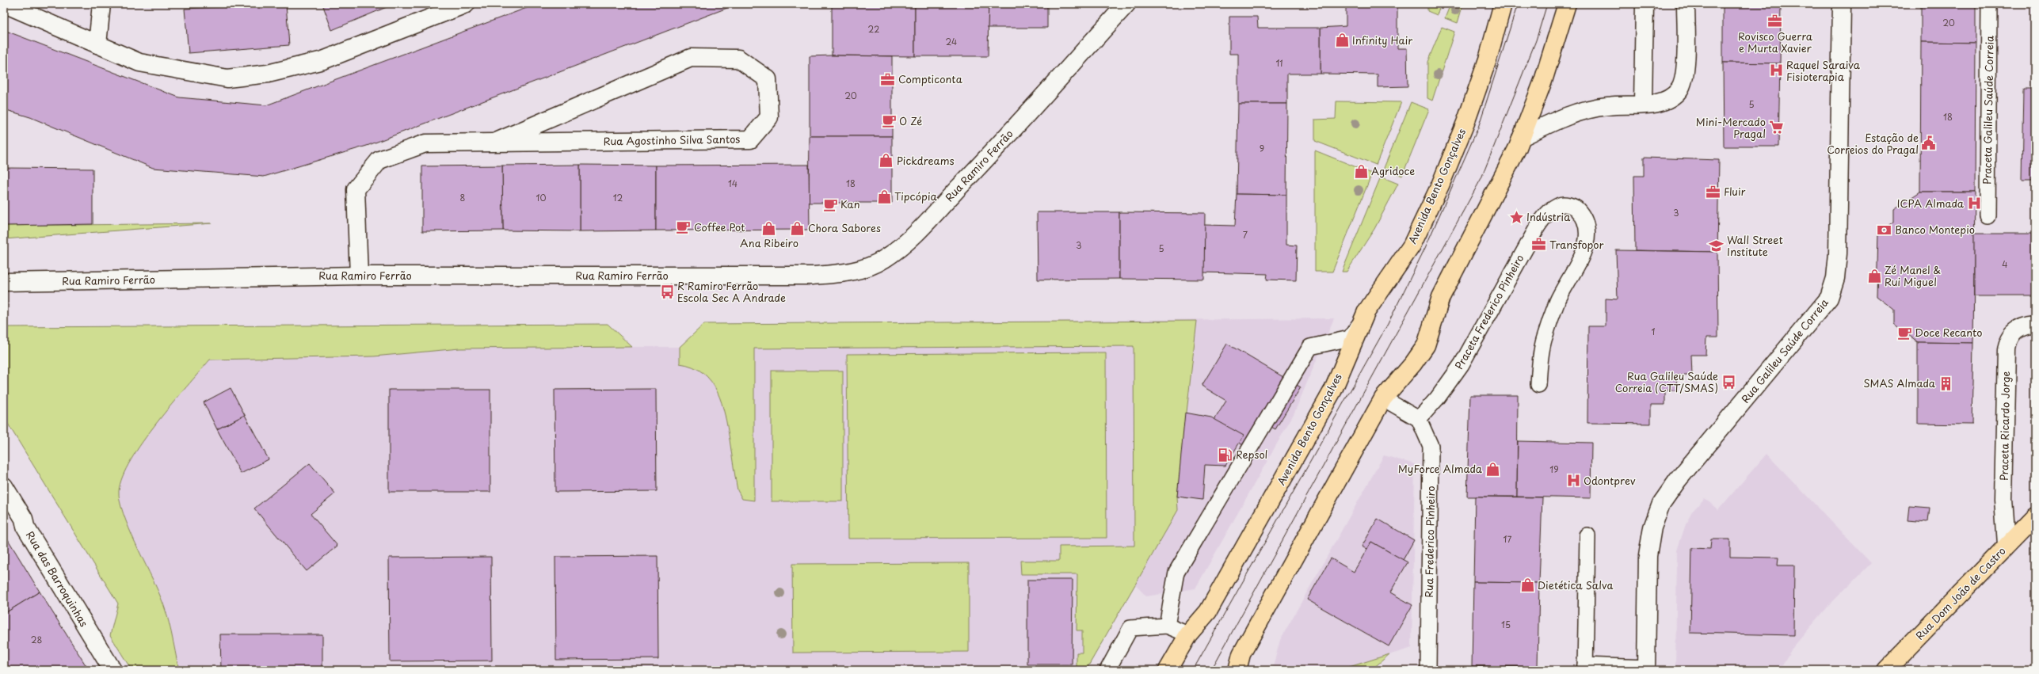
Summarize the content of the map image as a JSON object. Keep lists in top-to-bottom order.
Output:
{
  "streets": {
    "main road": ["Avenida Bento Gonçalves", "Rua Dom João de Castro"],
    "street": [
      "Rua Agostinho Silva Santos",
      "Rua Ramiro Ferrão",
      "Rua Galileu Saúde Correia",
      "Praceta Ricardo Jorge",
      "Rua das Barroquinhas"
    ],
    "lane": ["Praceta Galileu Saúde Correia", "Praceta Frederico Pinheiro", "Rua Frederico Pinheiro"]
  },
  "crossings": [
    ["Rua Agostinho Silva Santos", "Rua Ramiro Ferrão"],
    ["Praceta Frederico Pinheiro", "Rua Frederico Pinheiro"],
    ["Praceta Ricardo Jorge", "Rua Dom João de Castro"]
  ],
  "places": {
    "office": [
      "Rovisco Guerra e Murta Xavier",
      "Compticonta",
      "Fluir",
      "Transfopor"
    ],
    "shop": [
      "Infinity Hair",
      "Pickdreams",
      "Agridoce",
      "Tipcópia",
      "Ana Ribeiro",
      "Chora Sabores",
      "Zé Manel & Rui Miguel",
      "MyForce Almada",
      "Dietética Salva"
    ],
    "hospital": ["Raquel Saraiva Fisioterapia", "ICPA Almada", "Odontprev"],
    "cafe": [
      "O Zé",
      "Kan",
      "Coffee Pot",
      "Doce Recanto"
    ],
    "supermarket": ["Mini-Mercado Pragal"],
    "public building": ["Estação de Correios do Pragal"],
    "place": ["Indústria"],
    "bank": ["Banco Montepio"],
    "school or university": ["Wall Street Institute"],
    "bus stop": ["R Ramiro Ferrão Escola Sec A Andrade", "Rua Galileu Saúde Correia (CTT/SMAS)"],
    "building": ["SMAS Almada"],
    "fuel station": ["Repsol"]
  },
  "house_numbers": [
    "20",
    "22",
    "24",
    "11",
    "20",
    "5",
    "18",
    "9",
    "14",
    "18",
    "8",
    "10",
    "12",
    "3",
    "7",
    "3",
    "5",
    "4",
    "1",
    "19",
    "17",
    "15",
    "28"
  ]
}
